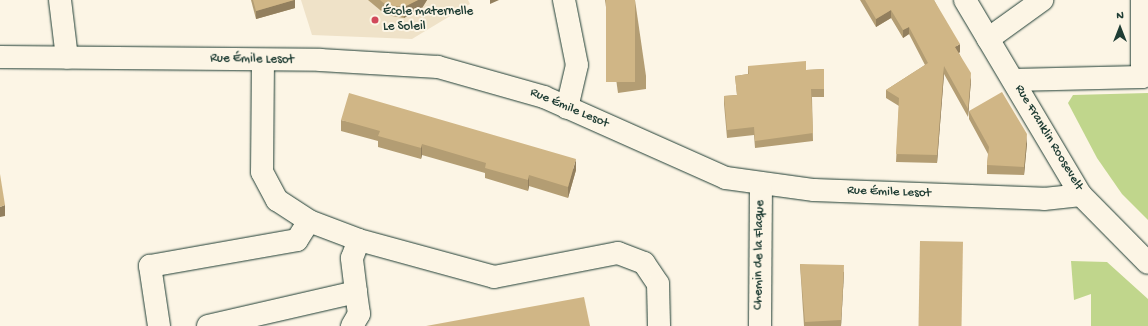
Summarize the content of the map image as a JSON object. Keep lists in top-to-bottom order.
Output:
{
  "streets": {
    "street": ["Rue Émile Lesot", "Rue Franklin Roosevelt", "Chemin de la Flaque"]
  },
  "crossings": [
    ["Rue Émile Lesot", "Rue Franklin Roosevelt"],
    ["Rue Émile Lesot", "Chemin de la Flaque"]
  ],
  "places": ["École maternelle Le Soleil"],
  "north": "top"
}
